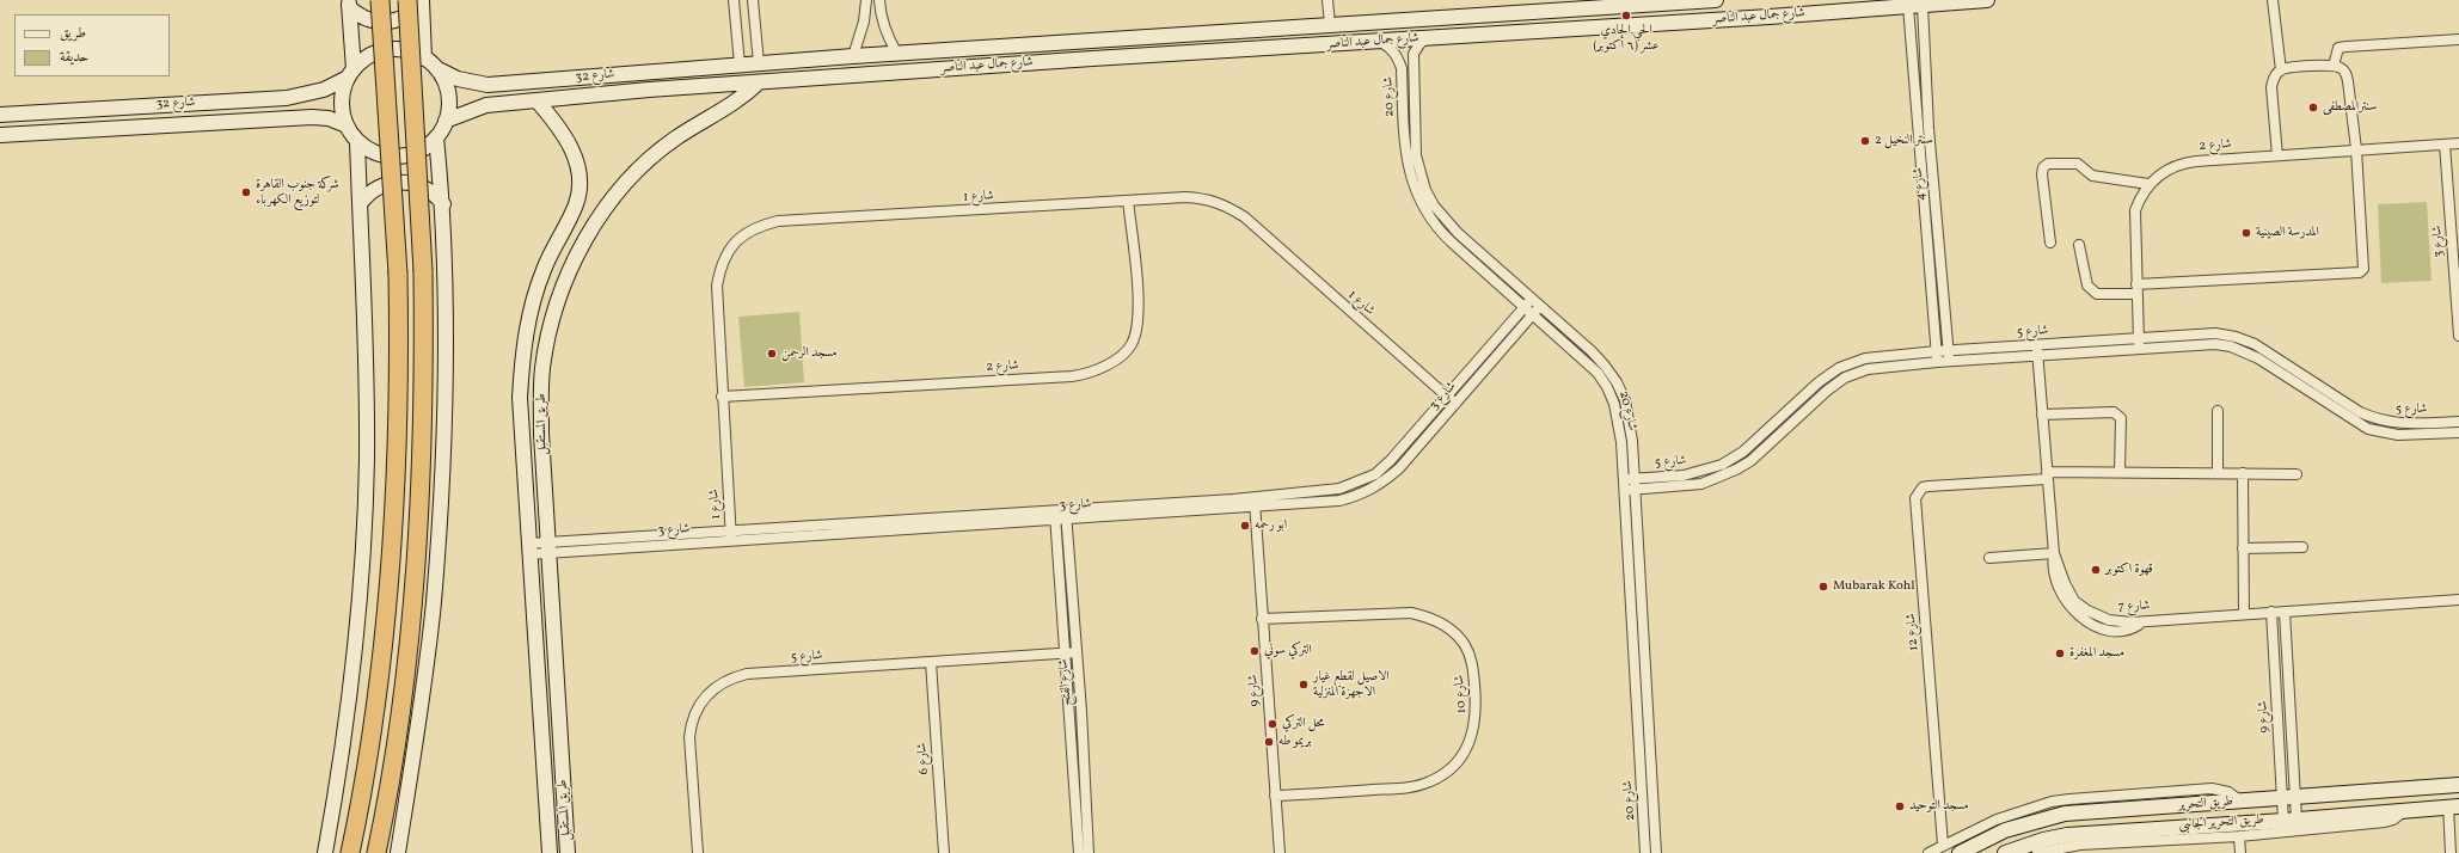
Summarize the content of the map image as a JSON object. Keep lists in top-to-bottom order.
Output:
{
  "streets": {
    "main road": [
      "شارع جمال عبد الناصر",
      "شارع 32",
      "طريق المستقبل",
      "طريق التحرير"
    ],
    "street": [
      "شارع 20",
      "شارع 2",
      "شارع 4",
      "شارع 1",
      "شارع 3",
      "شارع 5",
      "شارع 7",
      "شارع 12",
      "شارع الفتح",
      "شارع 9",
      "شارع 10",
      "شارع 6",
      "طريق التحرير الجانبى"
    ]
  },
  "crossings": [
    ["شارع جمال عبد الناصر", "شارع 32"],
    ["شارع جمال عبد الناصر", "شارع 20"],
    ["شارع جمال عبد الناصر", "شارع 4"],
    ["شارع جمال عبد الناصر", "طريق المستقبل"],
    ["شارع 32", "طريق المستقبل"],
    ["شارع 20", "شارع 3"],
    ["شارع 20", "شارع 5"],
    ["شارع 2", "شارع 1"],
    ["شارع 2", "شارع 3"],
    ["شارع 2", "شارع 5"],
    ["شارع 4", "شارع 5"],
    ["شارع 1", "شارع 3"],
    ["شارع 3", "طريق المستقبل"],
    ["شارع 3", "شارع الفتح"],
    ["شارع 3", "شارع 9"],
    ["شارع 5", "شارع 7"],
    ["شارع 5", "شارع الفتح"],
    ["شارع 5", "شارع 6"],
    ["شارع 7", "شارع 12"],
    ["شارع 7", "شارع 9"],
    ["شارع 12", "طريق التحرير الجانبى"],
    ["شارع 9", "شارع 10"],
    ["شارع 9", "طريق التحرير"],
    ["طريق التحرير", "طريق التحرير الجانبى"]
  ],
  "places": [
    "الحي الحادي عشر (٦ أكتوبر)",
    "سنترالمصطفى",
    "سنتر النخيل 2",
    "شركة جنوب القاهرة لتوزيع الكهرباء",
    "المدرسة الصينية",
    "مسجد الرحمن",
    "ابو رحمه",
    "قهوة اكتوبر",
    "Mubarak Kohl",
    "التركي سوني",
    "مسجد المغفرة",
    "الاصيل لقطع غيار الاجهزة المنزلية",
    "محل التركي",
    "بريمو طه",
    "مسجد التوحيد"
  ],
  "legend": ["طريق", "حديقة"]
}
